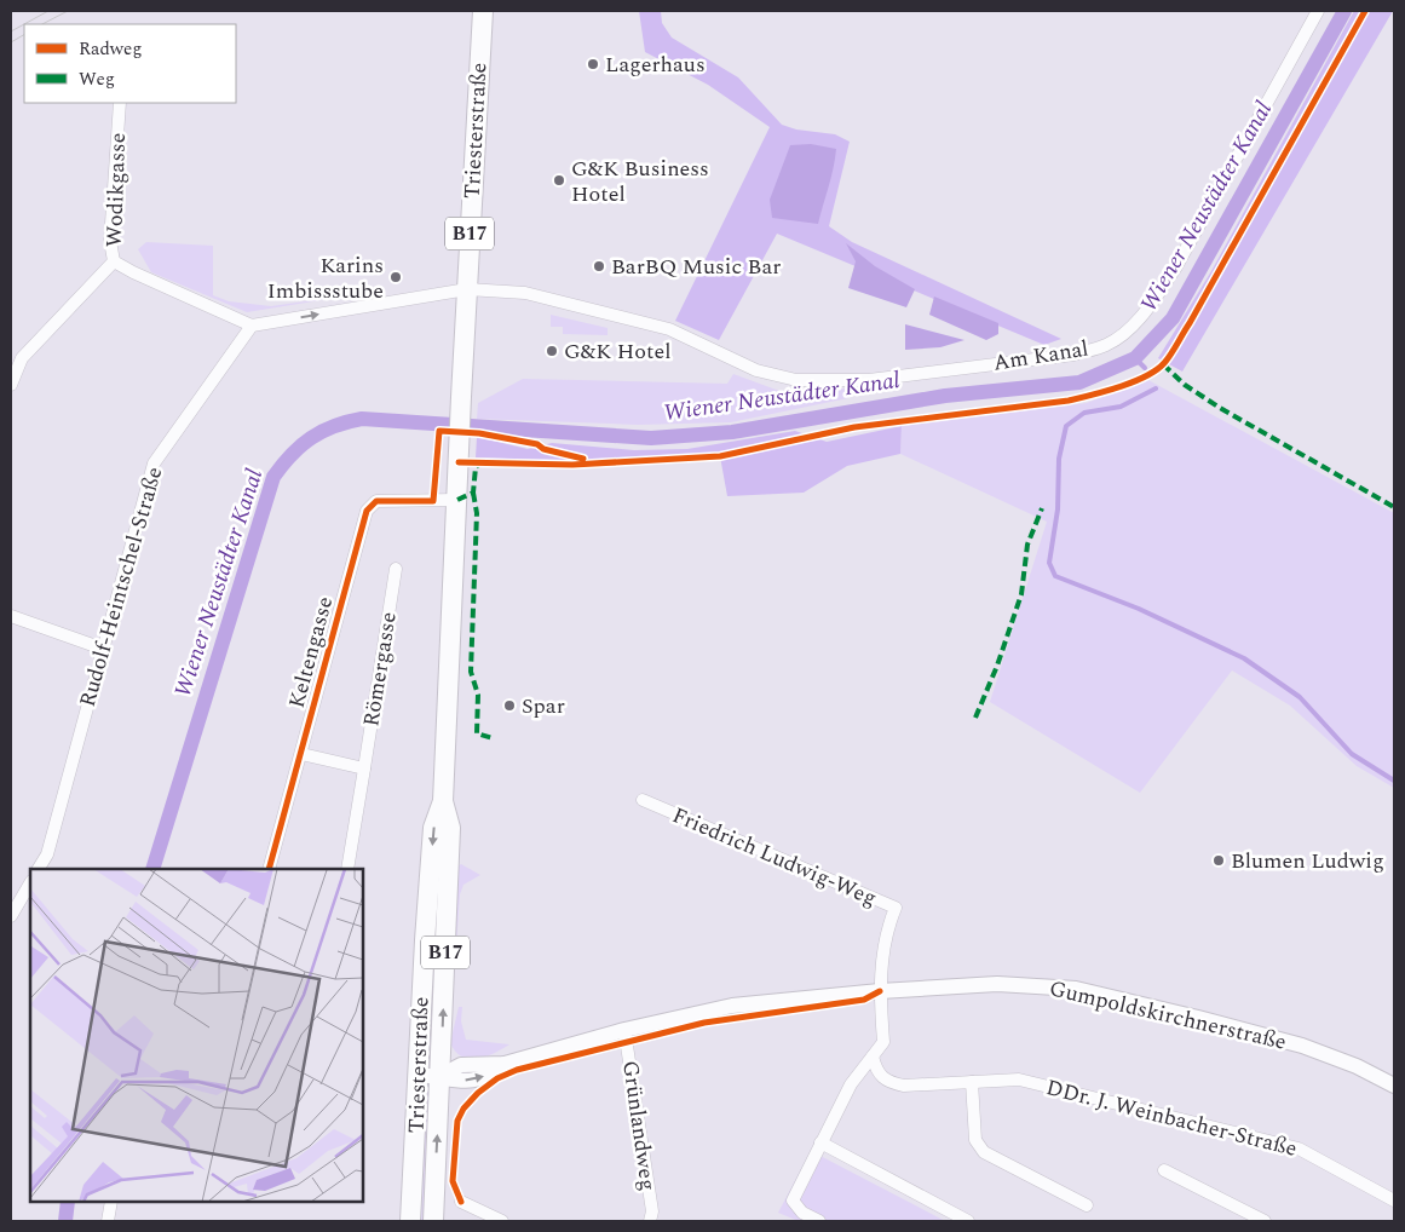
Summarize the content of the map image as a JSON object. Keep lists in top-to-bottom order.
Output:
{
  "streets": {
    "main road": ["Triesterstraße", "B17"],
    "street": [
      "Wodikgasse",
      "Am Kanal",
      "Rudolf-Heintschel-Straße",
      "Keltengasse",
      "Römergasse",
      "Friedrich Ludwig-Weg",
      "Gumpoldskirchnerstraße",
      "DDr. J. Weinbacher-Straße",
      "Grünlandweg"
    ]
  },
  "crossings": [
    ["Triesterstraße", "Am Kanal"],
    ["Triesterstraße", "Keltengasse"],
    ["Triesterstraße", "Gumpoldskirchnerstraße"],
    ["Friedrich Ludwig-Weg", "Gumpoldskirchnerstraße"],
    ["Gumpoldskirchnerstraße", "Grünlandweg"]
  ],
  "water": ["Wiener Neustädter Kanal"],
  "places": [
    "Lagerhaus",
    "G&K Business Hotel",
    "BarBQ Music Bar",
    "Karins Imbissstube",
    "G&K Hotel",
    "Spar",
    "Blumen Ludwig"
  ],
  "legend": ["Radweg", "Weg"]
}
